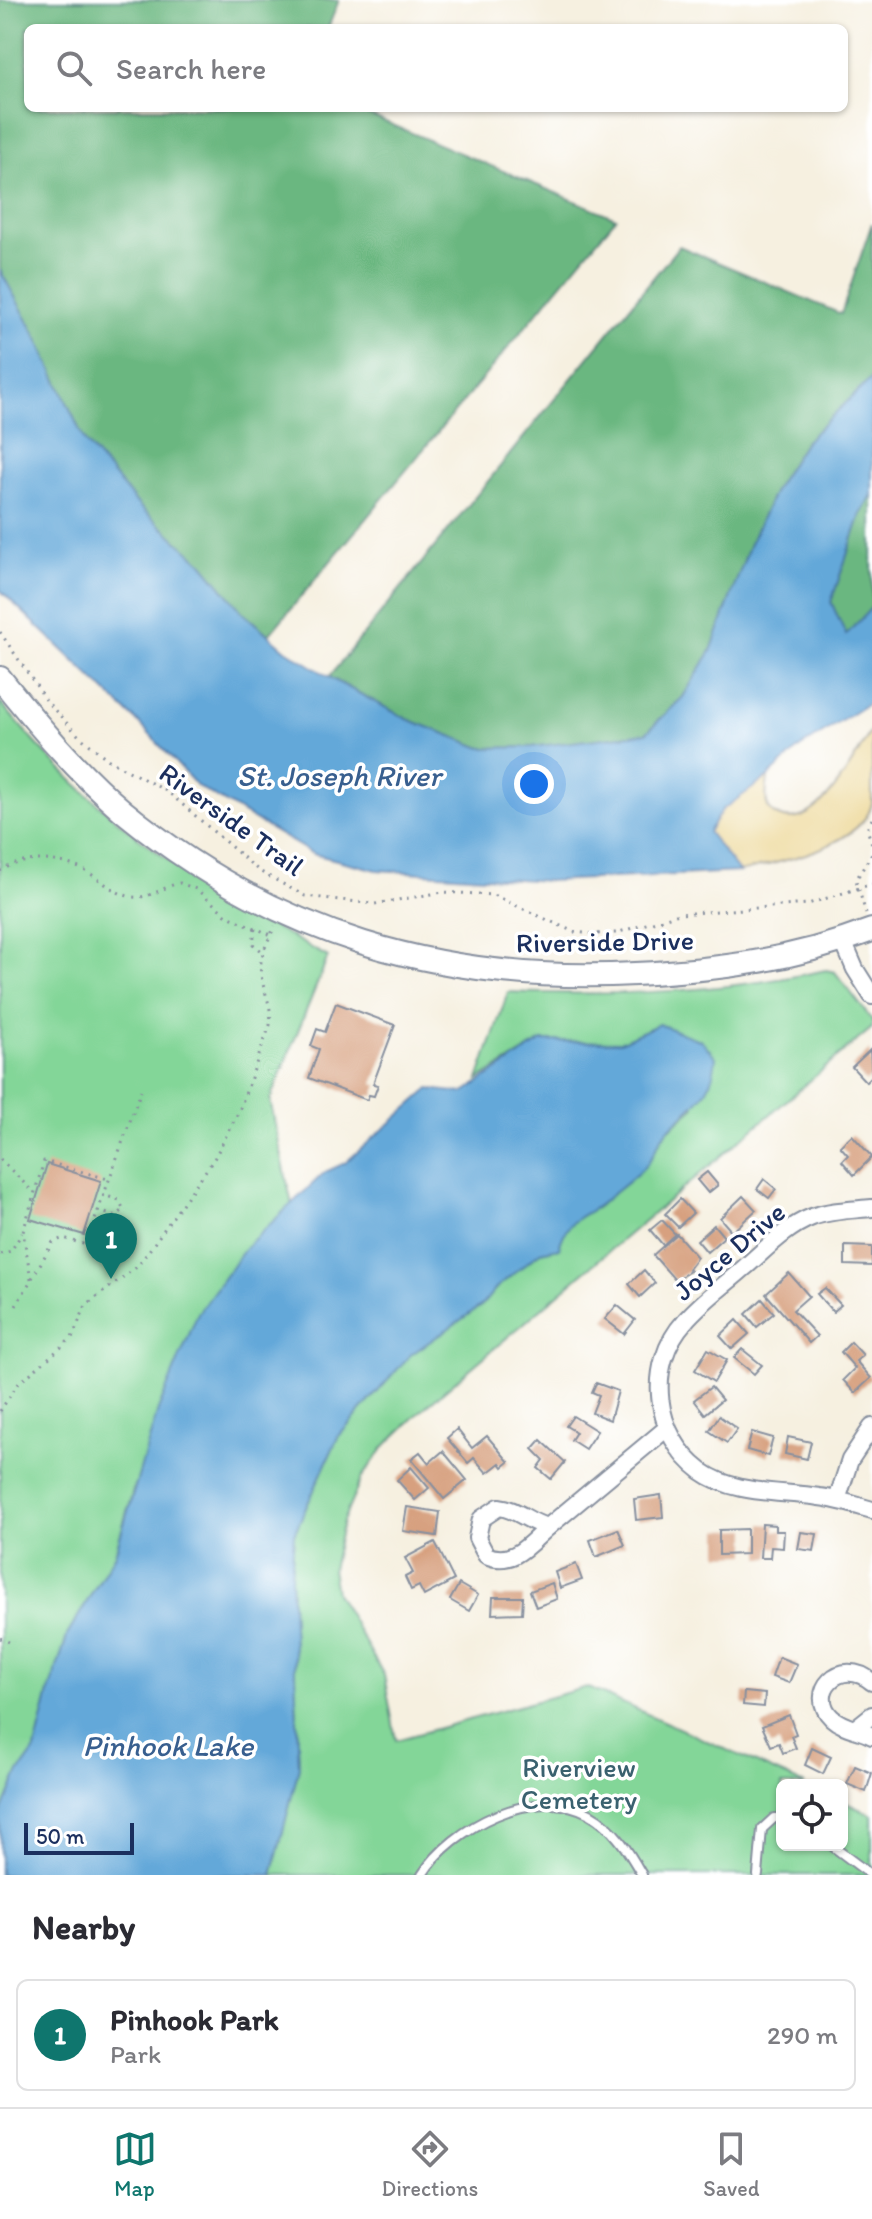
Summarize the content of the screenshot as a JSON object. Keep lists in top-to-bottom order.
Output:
{
  "streets": {
    "street": ["Riverside Drive", "Joyce Drive"],
    "path": ["Riverside Trail"]
  },
  "water": ["St. Joseph River", "Pinhook Lake"],
  "parks": ["Riverview Cemetery"],
  "scale_bar": "50 m",
  "page": {
    "search": "Search here",
    "pins": "1",
    "scale": "50 m",
    "heading": "Nearby",
    "list": [
      {
        "mark": "1",
        "name": "Pinhook Park",
        "note": "Park",
        "value": "290 m"
      }
    ],
    "nav": ["Map", "Directions", "Saved"]
  }
}
